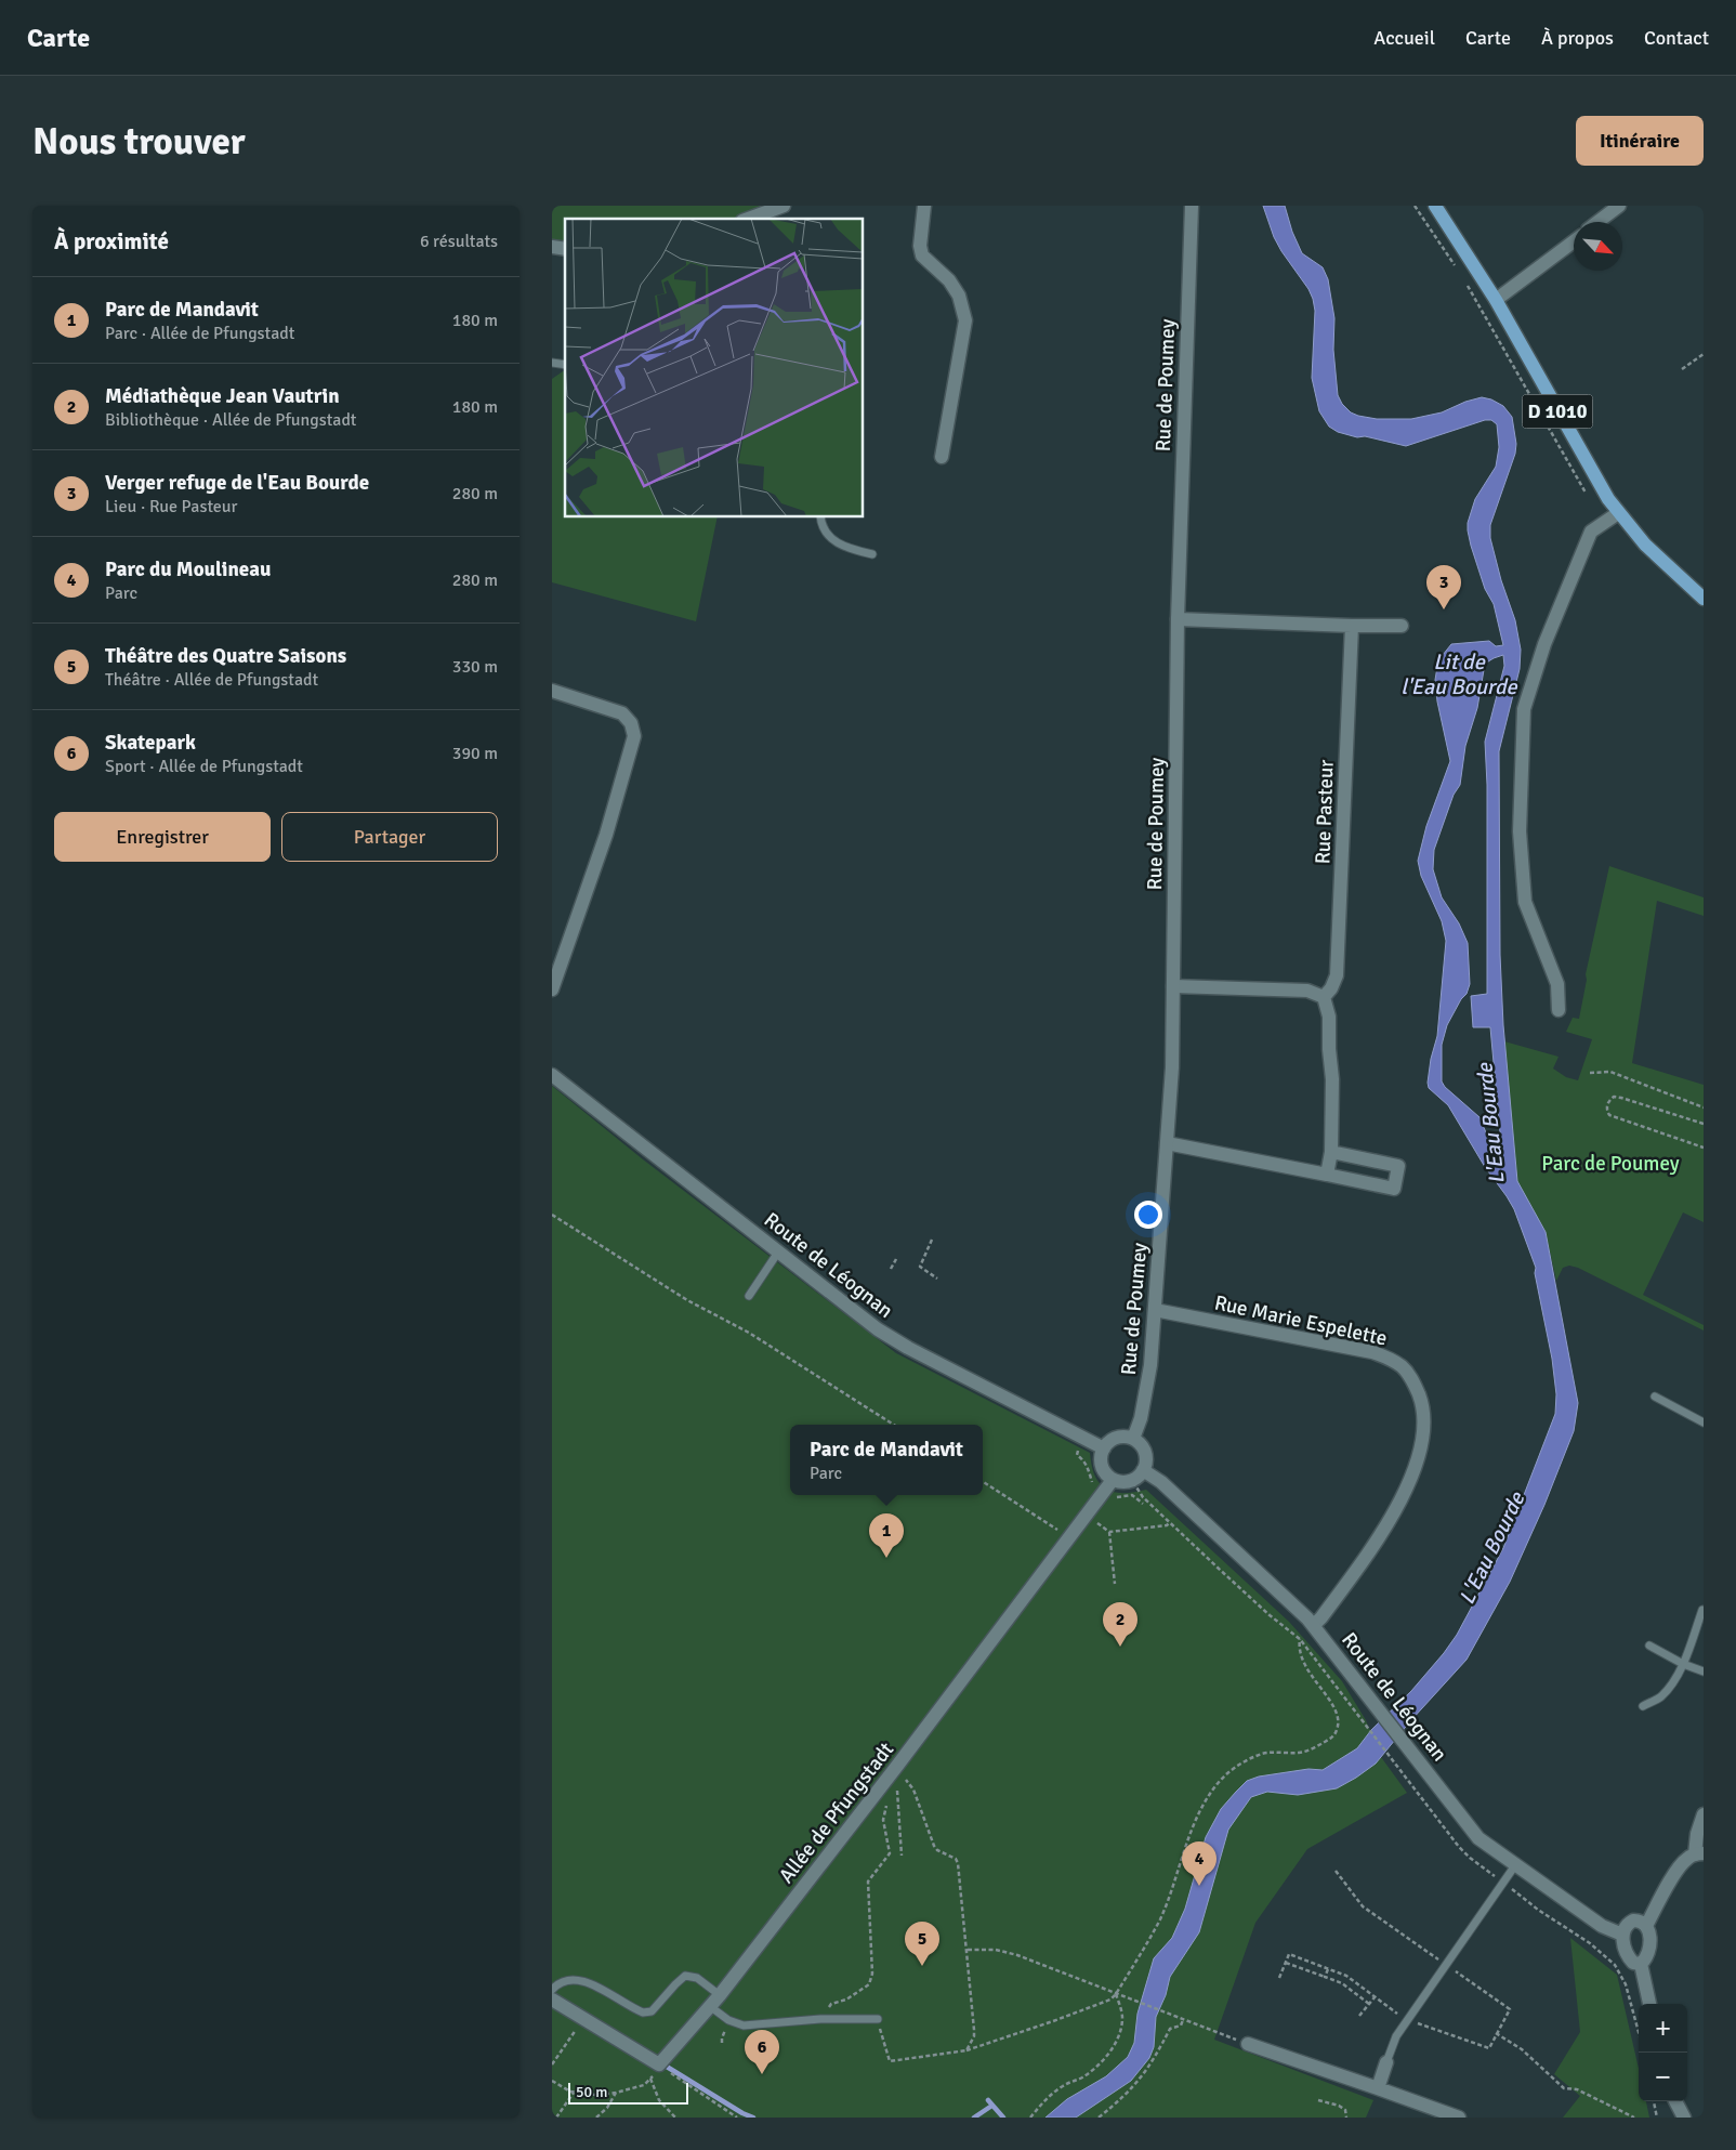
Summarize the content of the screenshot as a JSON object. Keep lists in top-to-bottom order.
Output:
{
  "streets": {
    "main road": ["D 1010"],
    "street": [
      "Rue de Poumey",
      "Rue Pasteur",
      "Route de Léognan",
      "Rue Marie Espelette",
      "Allée de Pfungstadt"
    ]
  },
  "crossings": [
    ["Rue de Poumey", "Route de Léognan"],
    ["Rue de Poumey", "Rue Marie Espelette"],
    ["Rue de Poumey", "Allée de Pfungstadt"],
    ["Route de Léognan", "Rue Marie Espelette"],
    ["Route de Léognan", "Allée de Pfungstadt"]
  ],
  "water": ["Lit de l'Eau Bourde", "L'Eau Bourde"],
  "parks": ["Parc de Poumey"],
  "scale_bar": "50 m",
  "north": "bottom right",
  "page": {
    "header": "Carte",
    "nav": [
      "Accueil",
      "Carte",
      "À propos",
      "Contact"
    ],
    "buttons": [
      "Itinéraire",
      ["Enregistrer", "Partager"]
    ],
    "title": "Nous trouver",
    "heading": ["À proximité", "6 résultats"],
    "list": [
      {
        "mark": "1",
        "name": "Parc de Mandavit",
        "note": "Parc · Allée de Pfungstadt",
        "value": "180 m"
      },
      {
        "mark": "2",
        "name": "Médiathèque Jean Vautrin",
        "note": "Bibliothèque · Allée de Pfungstadt",
        "value": "180 m"
      },
      {
        "mark": "3",
        "name": "Verger refuge de l'Eau Bourde",
        "note": "Lieu · Rue Pasteur",
        "value": "280 m"
      },
      {
        "mark": "4",
        "name": "Parc du Moulineau",
        "note": "Parc",
        "value": "280 m"
      },
      {
        "mark": "5",
        "name": "Théâtre des Quatre Saisons",
        "note": "Théâtre · Allée de Pfungstadt",
        "value": "330 m"
      },
      {
        "mark": "6",
        "name": "Skatepark",
        "note": "Sport · Allée de Pfungstadt",
        "value": "390 m"
      }
    ],
    "pins": [
      "3",
      "1",
      "2",
      "4",
      "5",
      "6"
    ],
    "popup": ["Parc de Mandavit", "Parc"],
    "map_buttons": ["+", "−"],
    "scale": "50 m"
  }
}
